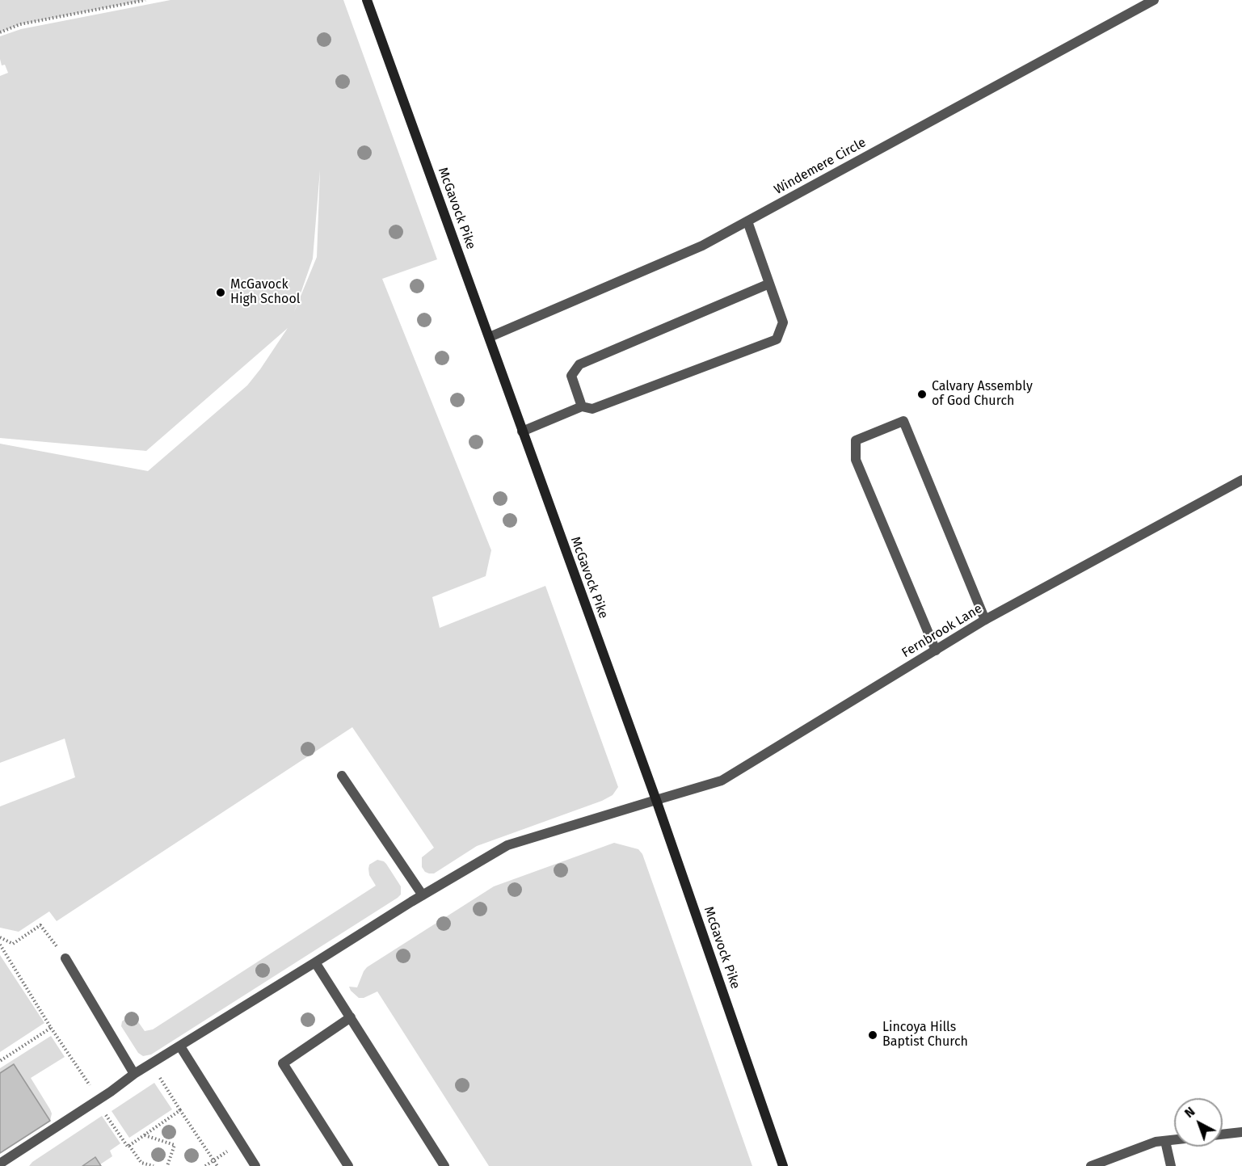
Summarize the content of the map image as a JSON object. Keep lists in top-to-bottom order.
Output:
{
  "streets": {
    "main road": ["McGavock Pike"],
    "street": ["Windemere Circle", "Fernbrook Lane"]
  },
  "crossings": [
    ["Windemere Circle", "McGavock Pike"],
    ["McGavock Pike", "Fernbrook Lane"]
  ],
  "places": ["McGavock High School", "Calvary Assembly of God Church", "Lincoya Hills Baptist Church"],
  "north": "top left"
}
